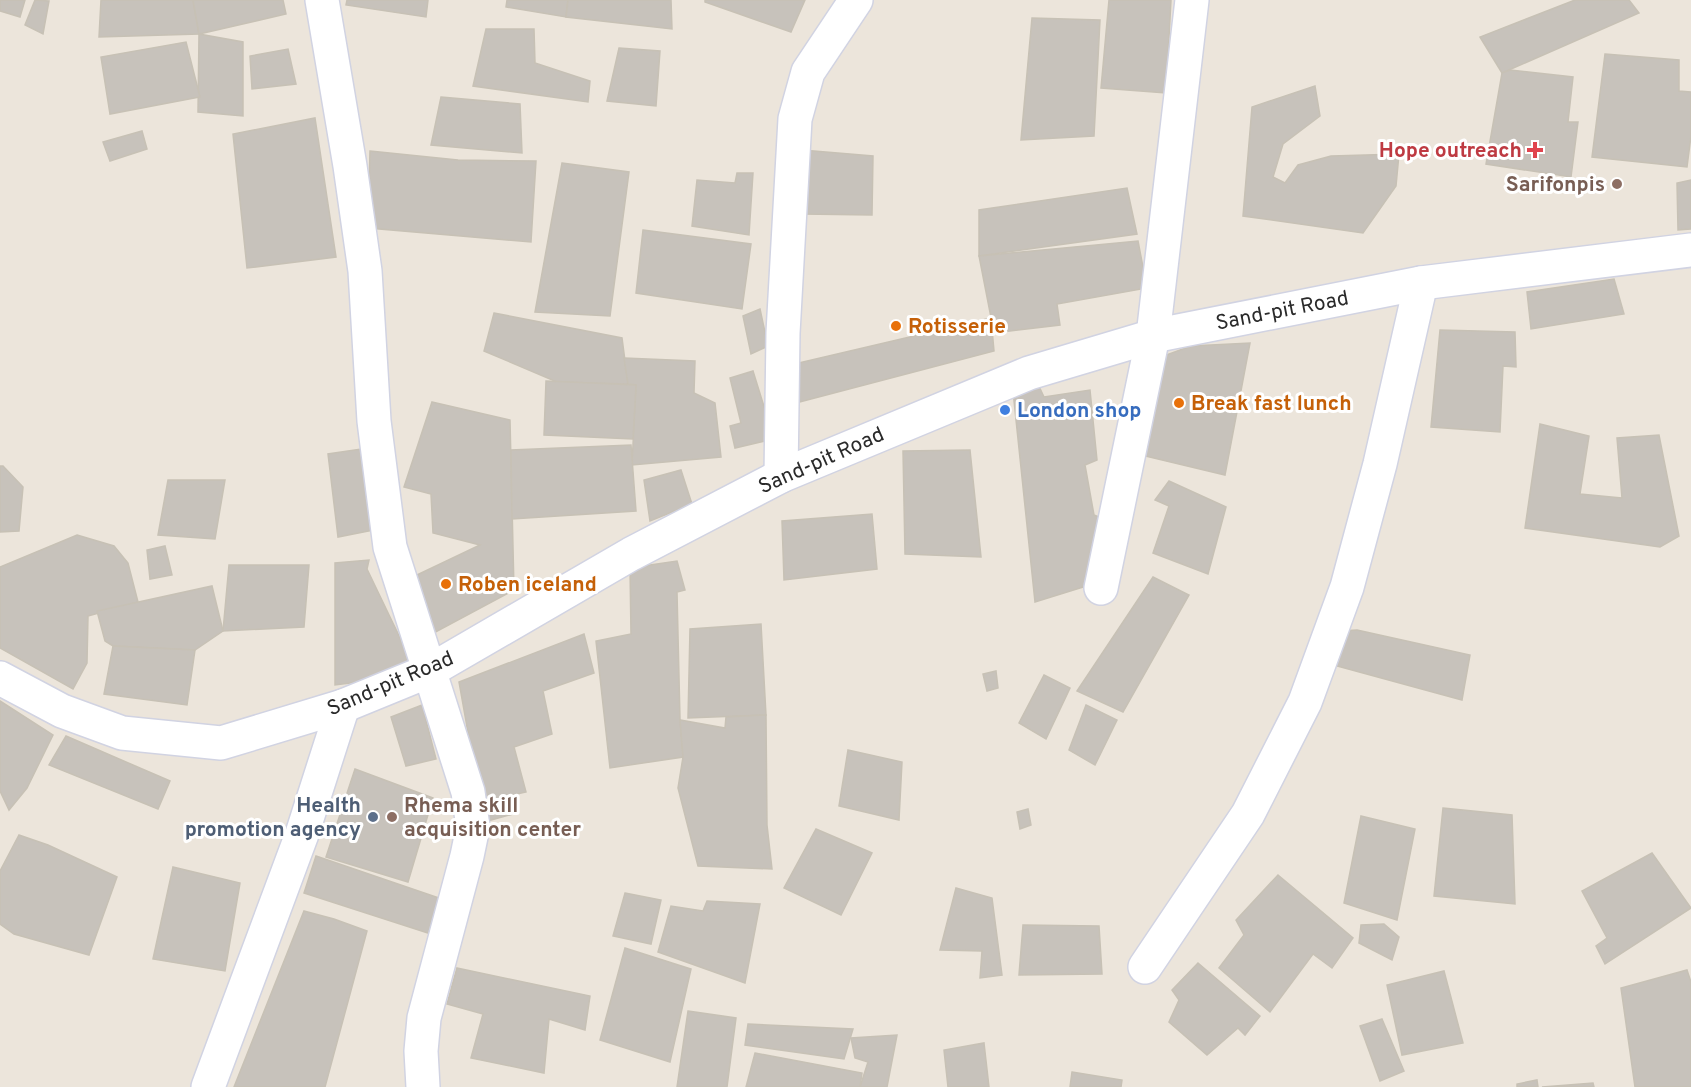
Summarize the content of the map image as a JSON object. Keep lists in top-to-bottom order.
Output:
{
  "streets": {
    "street": ["Sand-pit Road"]
  },
  "places": {
    "health": ["Hope outreach"],
    "other": [
      "Sarifonpis",
      "Rotisserie",
      "Break fast lunch",
      "London shop",
      "Roben iceland",
      "Health promotion agency",
      "Rhema skill acquisition center"
    ]
  }
}
